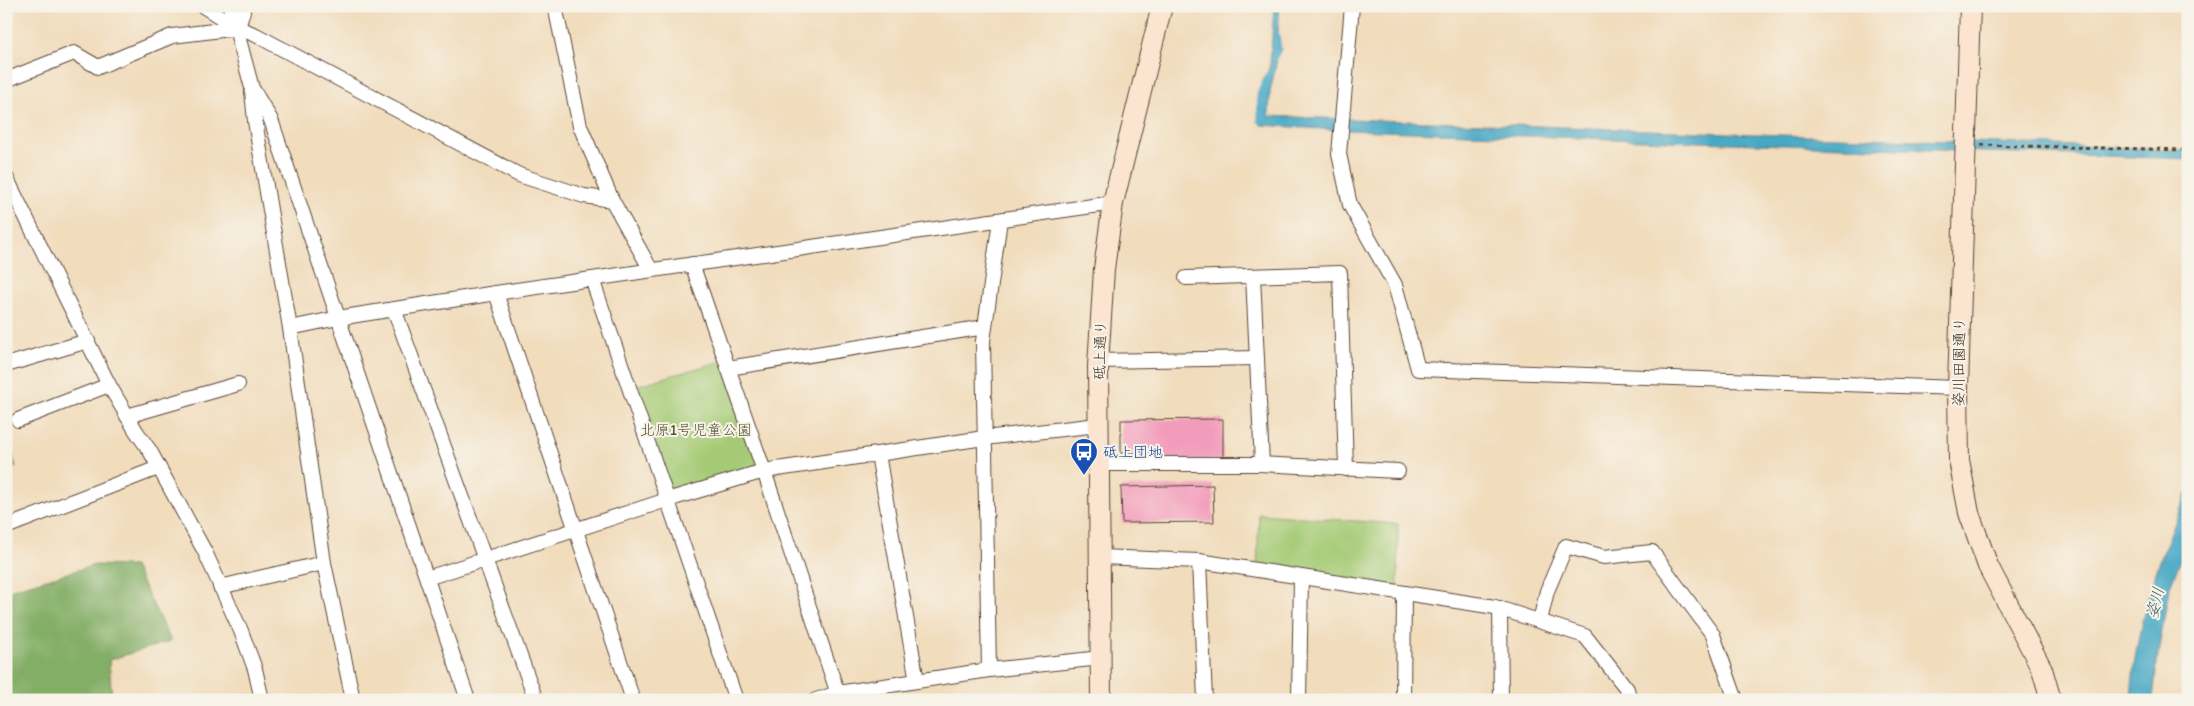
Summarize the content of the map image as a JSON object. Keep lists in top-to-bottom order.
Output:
{
  "streets": {
    "street": ["砥上通り", "姿川田園通り"]
  },
  "water": ["姿川"],
  "parks": ["北原1号児童公園"],
  "places": {
    "bus stop": ["砥上団地"]
  }
}
